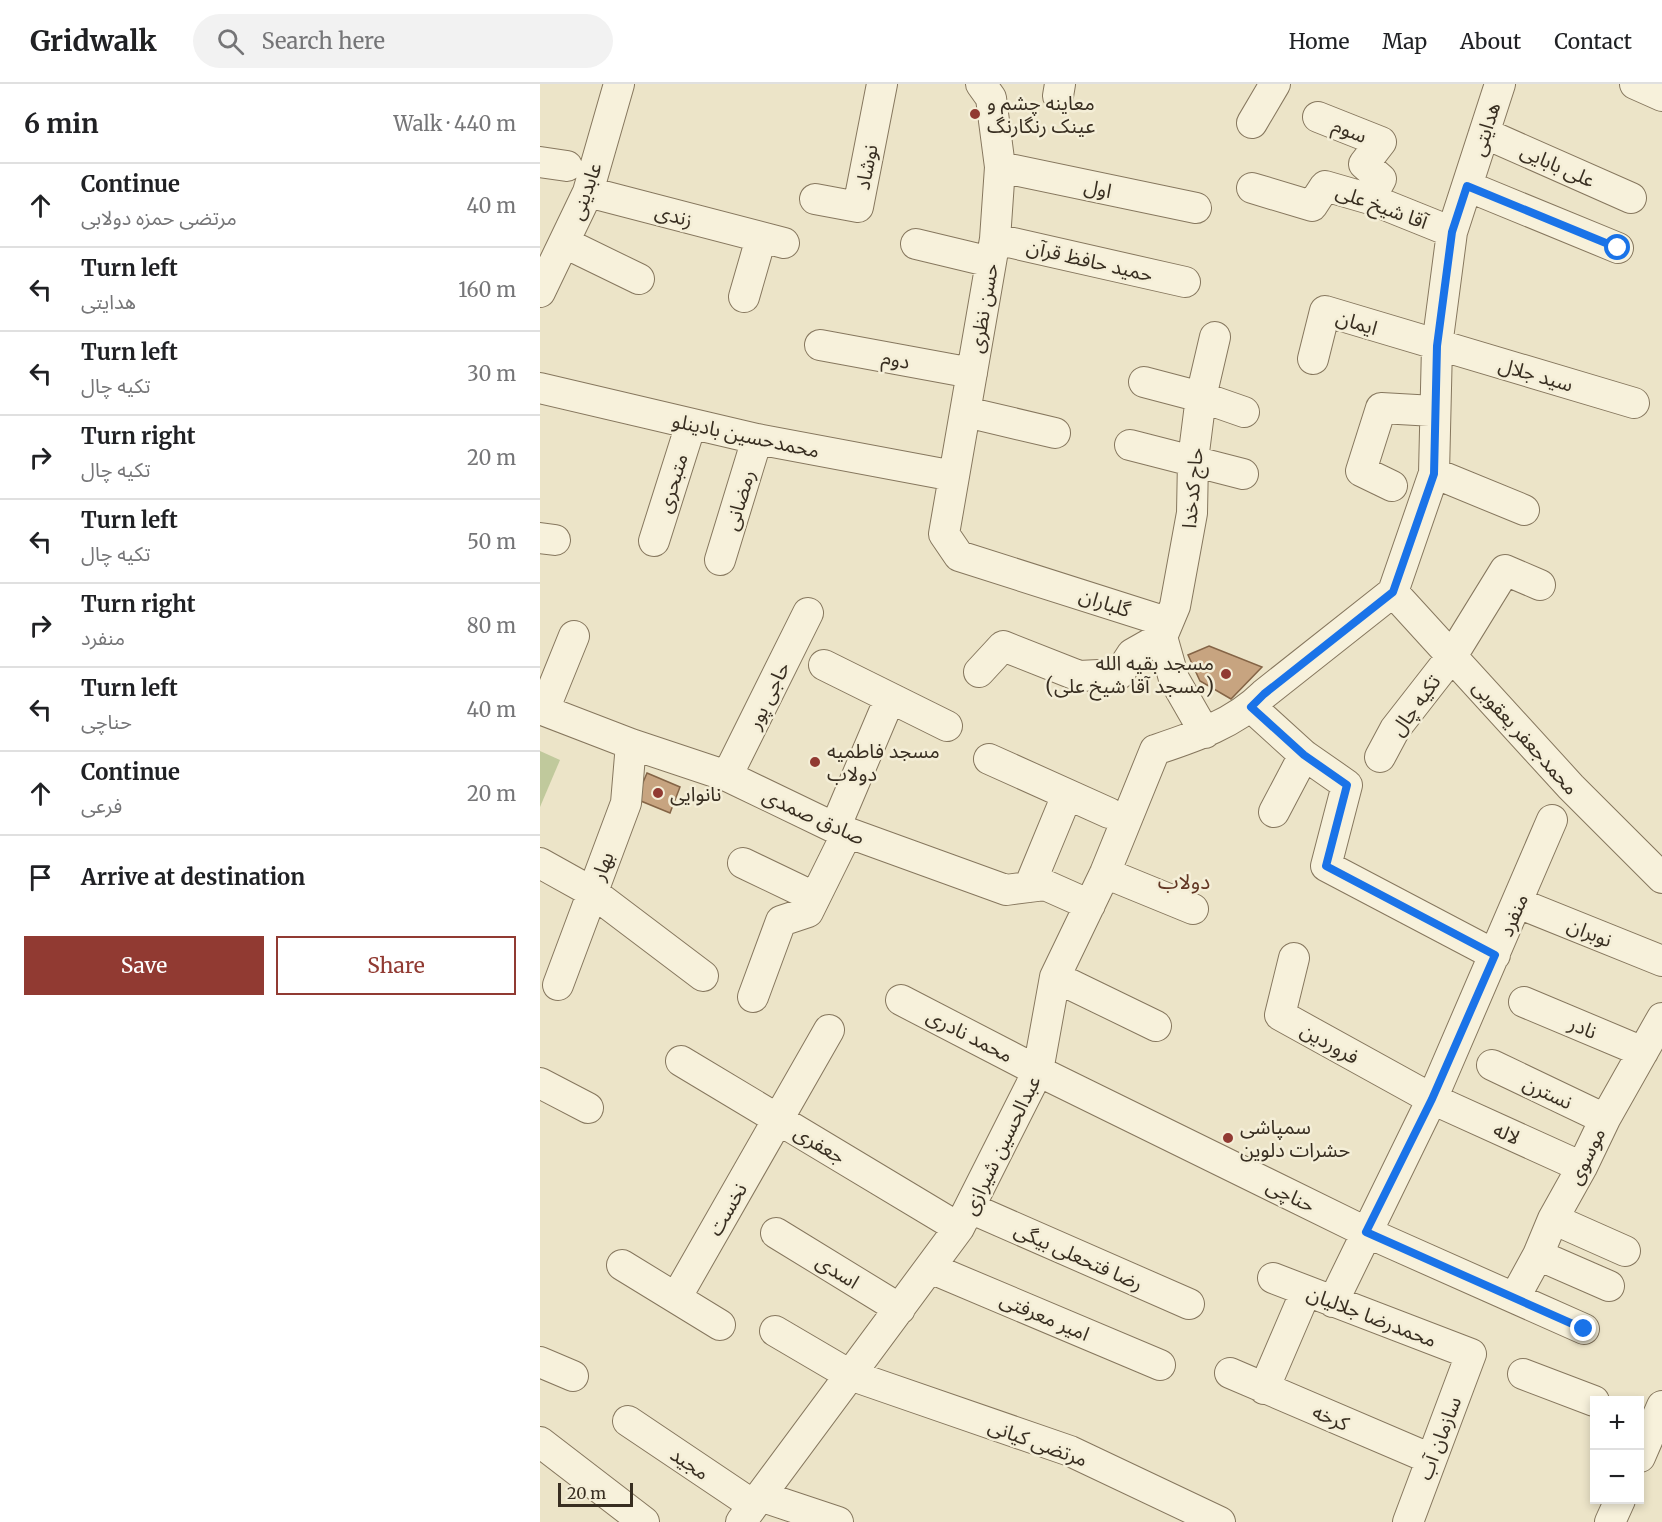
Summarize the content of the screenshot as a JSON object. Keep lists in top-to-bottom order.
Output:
{
  "streets": {
    "street": [
      "هدایتی",
      "سوم",
      "علی بابایی",
      "نوشاد",
      "اول",
      "عابدینی",
      "آقا شیخ علی",
      "زندی",
      "حمید حافظ قرآن",
      "حسن نظری",
      "ایمان",
      "دوم",
      "سید جلال",
      "محمدحسین بادینلو",
      "متبحری",
      "حاج کدخدا",
      "رمضانی",
      "گلباران",
      "حاجی پور",
      "تکیه چال",
      "محمدجعفر یعقوبی",
      "صادق صمدی",
      "بهار",
      "منفرد",
      "نوبران",
      "نادر",
      "محمد نادری",
      "فروردین",
      "نسترن",
      "لاله",
      "جعفری",
      "عبدالحسین شیرازی",
      "موسوی",
      "حناچی",
      "نخست",
      "رضا فتحعلی بیگی",
      "اسدی",
      "امیر معرفتی",
      "محمدرضا جلالیان",
      "کرخه",
      "سازمان آب",
      "مرتضی کیانی",
      "مجید"
    ]
  },
  "crossings": [
    ["هدایتی", "علی بابایی"],
    ["هدایتی", "آقا شیخ علی"],
    ["هدایتی", "ایمان"],
    ["هدایتی", "سید جلال"],
    ["هدایتی", "محمدجعفر یعقوبی"],
    ["سوم", "آقا شیخ علی"],
    ["اول", "حسن نظری"],
    ["عابدینی", "زندی"],
    ["حمید حافظ قرآن", "حسن نظری"],
    ["حسن نظری", "دوم"],
    ["حسن نظری", "محمدحسین بادینلو"],
    ["حسن نظری", "گلباران"],
    ["ایمان", "سید جلال"],
    ["محمدحسین بادینلو", "متبحری"],
    ["محمدحسین بادینلو", "رمضانی"],
    ["حاج کدخدا", "گلباران"],
    ["گلباران", "عبدالحسین شیرازی"],
    ["حاجی پور", "صادق صمدی"],
    ["تکیه چال", "محمدجعفر یعقوبی"],
    ["صادق صمدی", "بهار"],
    ["صادق صمدی", "عبدالحسین شیرازی"],
    ["منفرد", "نوبران"],
    ["منفرد", "فروردین"],
    ["منفرد", "لاله"],
    ["منفرد", "حناچی"],
    ["منفرد", "محمدرضا جلالیان"],
    ["نادر", "موسوی"],
    ["محمد نادری", "عبدالحسین شیرازی"],
    ["محمد نادری", "حناچی"],
    ["فروردین", "لاله"],
    ["نسترن", "موسوی"],
    ["لاله", "موسوی"],
    ["جعفری", "عبدالحسین شیرازی"],
    ["جعفری", "نخست"],
    ["جعفری", "رضا فتحعلی بیگی"],
    ["عبدالحسین شیرازی", "حناچی"],
    ["عبدالحسین شیرازی", "رضا فتحعلی بیگی"],
    ["عبدالحسین شیرازی", "اسدی"],
    ["عبدالحسین شیرازی", "امیر معرفتی"],
    ["عبدالحسین شیرازی", "مرتضی کیانی"],
    ["عبدالحسین شیرازی", "مجید"],
    ["موسوی", "حناچی"],
    ["محمدرضا جلالیان", "سازمان آب"],
    ["کرخه", "سازمان آب"]
  ],
  "districts": ["دولاب"],
  "places": [
    "معاینه چشم و عینک رنگارنگ",
    "مسجد بقیه الله (مسجد آقا شیخ علی)",
    "مسجد فاطمیه دولاب",
    "نانوایی",
    "سمپاشی حشرات دلوین"
  ],
  "scale_bar": "20 m",
  "page": {
    "header": "Gridwalk",
    "search": "Search here",
    "nav": [
      "Home",
      "Map",
      "About",
      "Contact"
    ],
    "heading": ["6 min", "Walk · 440 m"],
    "list": [
      ["Continue", "مرتضی حمزه دولابی", "40 m"],
      ["Turn left", "هدایتی", "160 m"],
      ["Turn left", "تکیه چال", "30 m"],
      ["Turn right", "تکیه چال", "20 m"],
      ["Turn left", "تکیه چال", "50 m"],
      ["Turn right", "منفرد", "80 m"],
      ["Turn left", "حناچی", "40 m"],
      ["Continue", "فرعی", "20 m"],
      "Arrive at destination"
    ],
    "buttons": ["Save", "Share"],
    "map_buttons": ["+", "−"],
    "scale": "20 m"
  }
}
